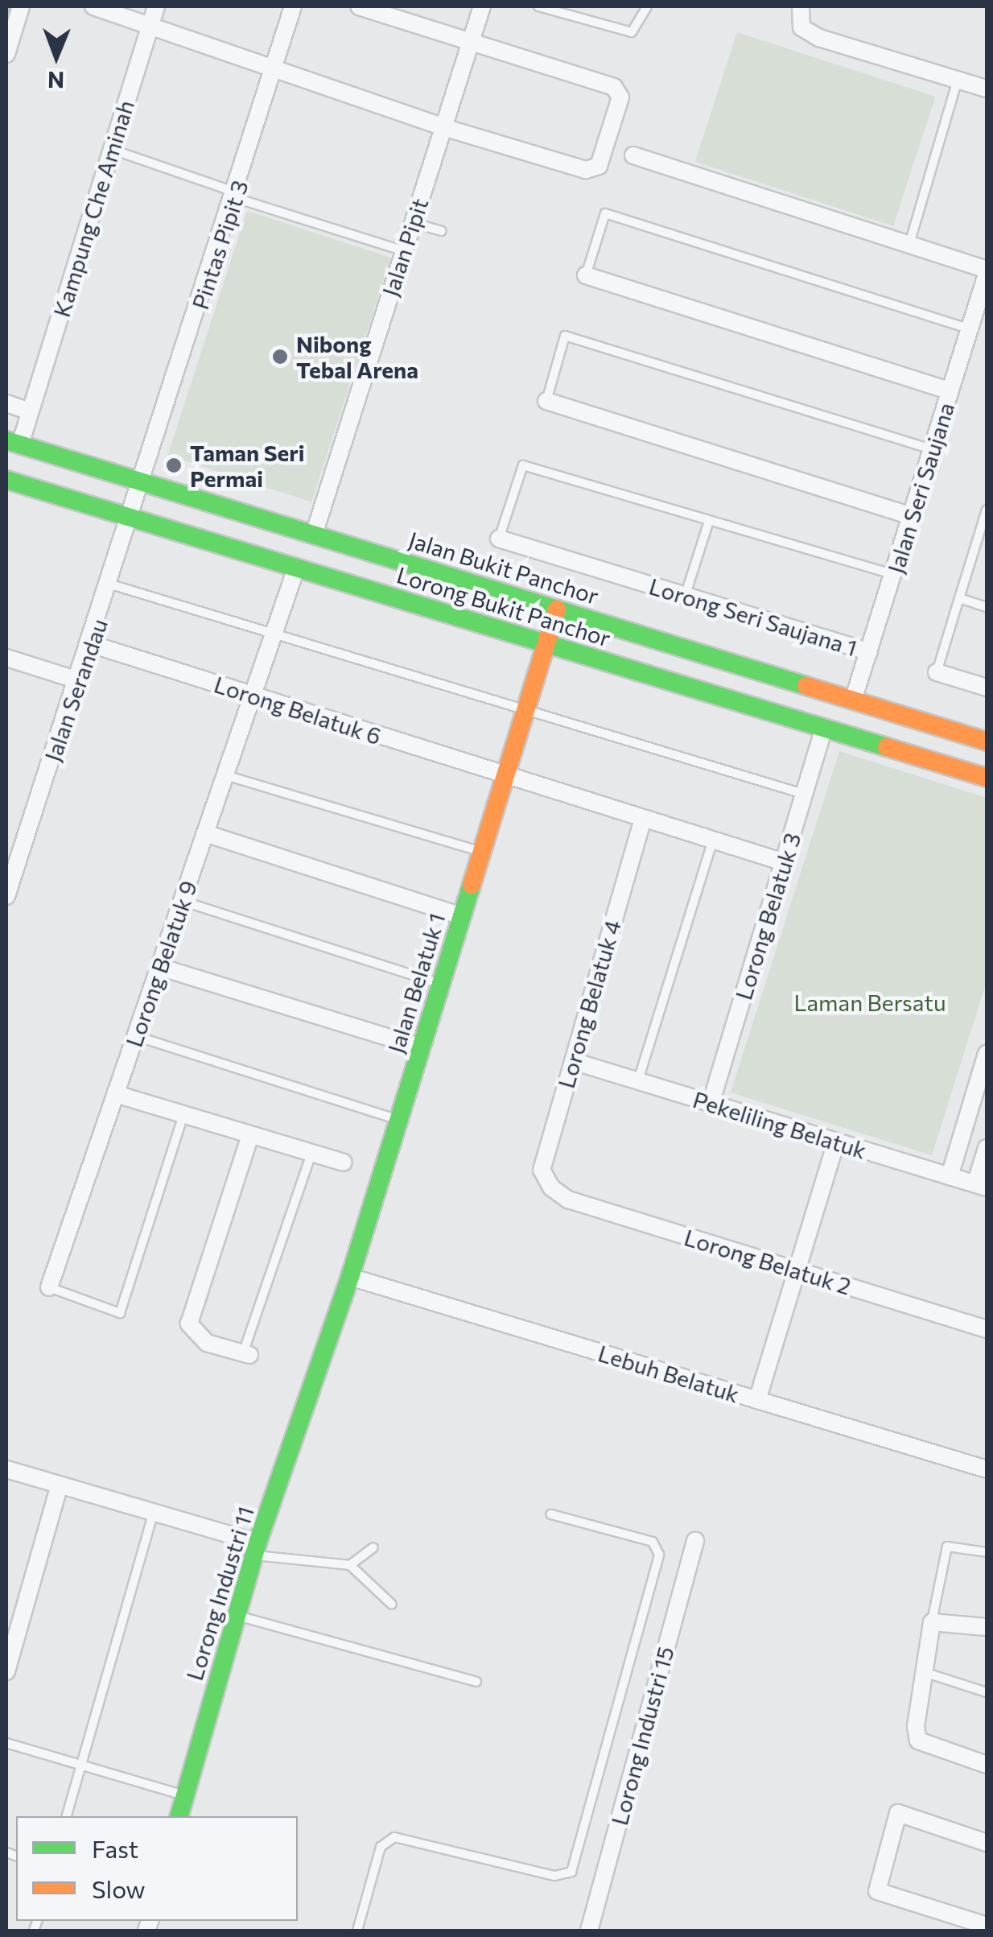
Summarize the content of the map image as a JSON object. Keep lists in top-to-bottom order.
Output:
{
  "streets": {
    "street": [
      "Kampung Che Aminah",
      "Pintas Pipit 3",
      "Jalan Pipit",
      "Jalan Seri Saujana",
      "Jalan Bukit Panchor",
      "Lorong Bukit Panchor",
      "Lorong Seri Saujana 1",
      "Jalan Serandau",
      "Lorong Belatuk 6",
      "Lorong Belatuk 3",
      "Lorong Belatuk 9",
      "Jalan Belatuk 1",
      "Lorong Belatuk 4",
      "Pekeliling Belatuk",
      "Lorong Belatuk 2",
      "Lebuh Belatuk",
      "Lorong Industri 11",
      "Lorong Industri 15"
    ]
  },
  "crossings": [
    ["Kampung Che Aminah", "Jalan Bukit Panchor"],
    ["Pintas Pipit 3", "Jalan Bukit Panchor"],
    ["Pintas Pipit 3", "Jalan Serandau"],
    ["Jalan Pipit", "Jalan Bukit Panchor"],
    ["Jalan Seri Saujana", "Jalan Bukit Panchor"],
    ["Jalan Seri Saujana", "Lorong Seri Saujana 1"],
    ["Jalan Bukit Panchor", "Jalan Serandau"],
    ["Jalan Bukit Panchor", "Jalan Belatuk 1"],
    ["Lorong Bukit Panchor", "Jalan Serandau"],
    ["Lorong Bukit Panchor", "Lorong Belatuk 3"],
    ["Lorong Bukit Panchor", "Lorong Belatuk 9"],
    ["Lorong Bukit Panchor", "Jalan Belatuk 1"],
    ["Jalan Serandau", "Lorong Belatuk 6"],
    ["Lorong Belatuk 6", "Lorong Belatuk 3"],
    ["Lorong Belatuk 6", "Lorong Belatuk 9"],
    ["Lorong Belatuk 6", "Jalan Belatuk 1"],
    ["Lorong Belatuk 6", "Lorong Belatuk 4"],
    ["Lorong Belatuk 3", "Pekeliling Belatuk"],
    ["Jalan Belatuk 1", "Lebuh Belatuk"],
    ["Jalan Belatuk 1", "Lorong Industri 11"],
    ["Lorong Belatuk 4", "Pekeliling Belatuk"],
    ["Lorong Belatuk 4", "Lorong Belatuk 2"]
  ],
  "parks": ["Laman Bersatu"],
  "places": ["Nibong Tebal Arena", "Taman Seri Permai"],
  "legend": ["Fast", "Slow"],
  "north": "bottom"
}
